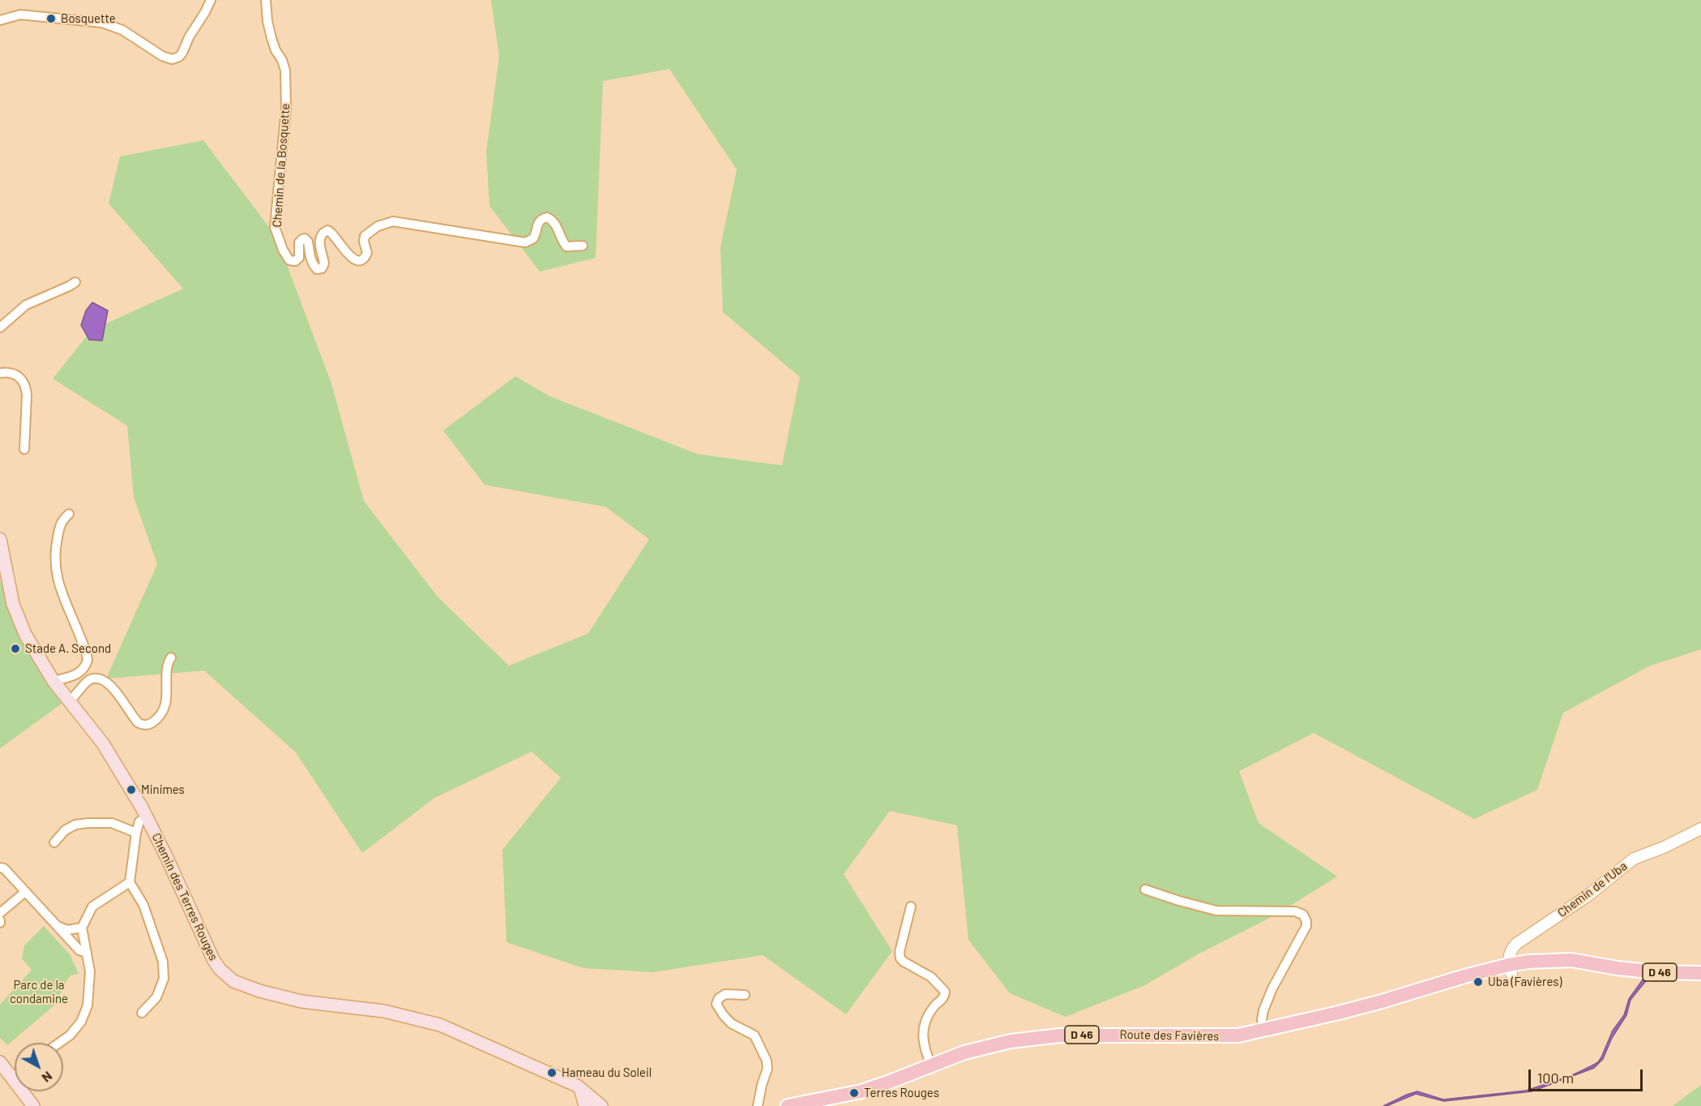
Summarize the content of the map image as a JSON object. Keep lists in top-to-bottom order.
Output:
{
  "streets": {
    "main road": ["Chemin des Terres Rouges", "D 46", "Route des Favières"],
    "street": ["Chemin de la Bosquette", "Chemin de l'Uba"]
  },
  "crossings": [
    ["Chemin de l'Uba", "D 46"],
    ["Chemin de l'Uba", "Route des Favières"],
    ["D 46", "Route des Favières"]
  ],
  "parks": ["Parc de la condamine"],
  "places": [
    "Bosquette",
    "Stade A. Second",
    "Minimes",
    "Uba (Favières)",
    "Hameau du Soleil",
    "Terres Rouges"
  ],
  "scale_bar": "100 m",
  "north": "bottom right"
}
